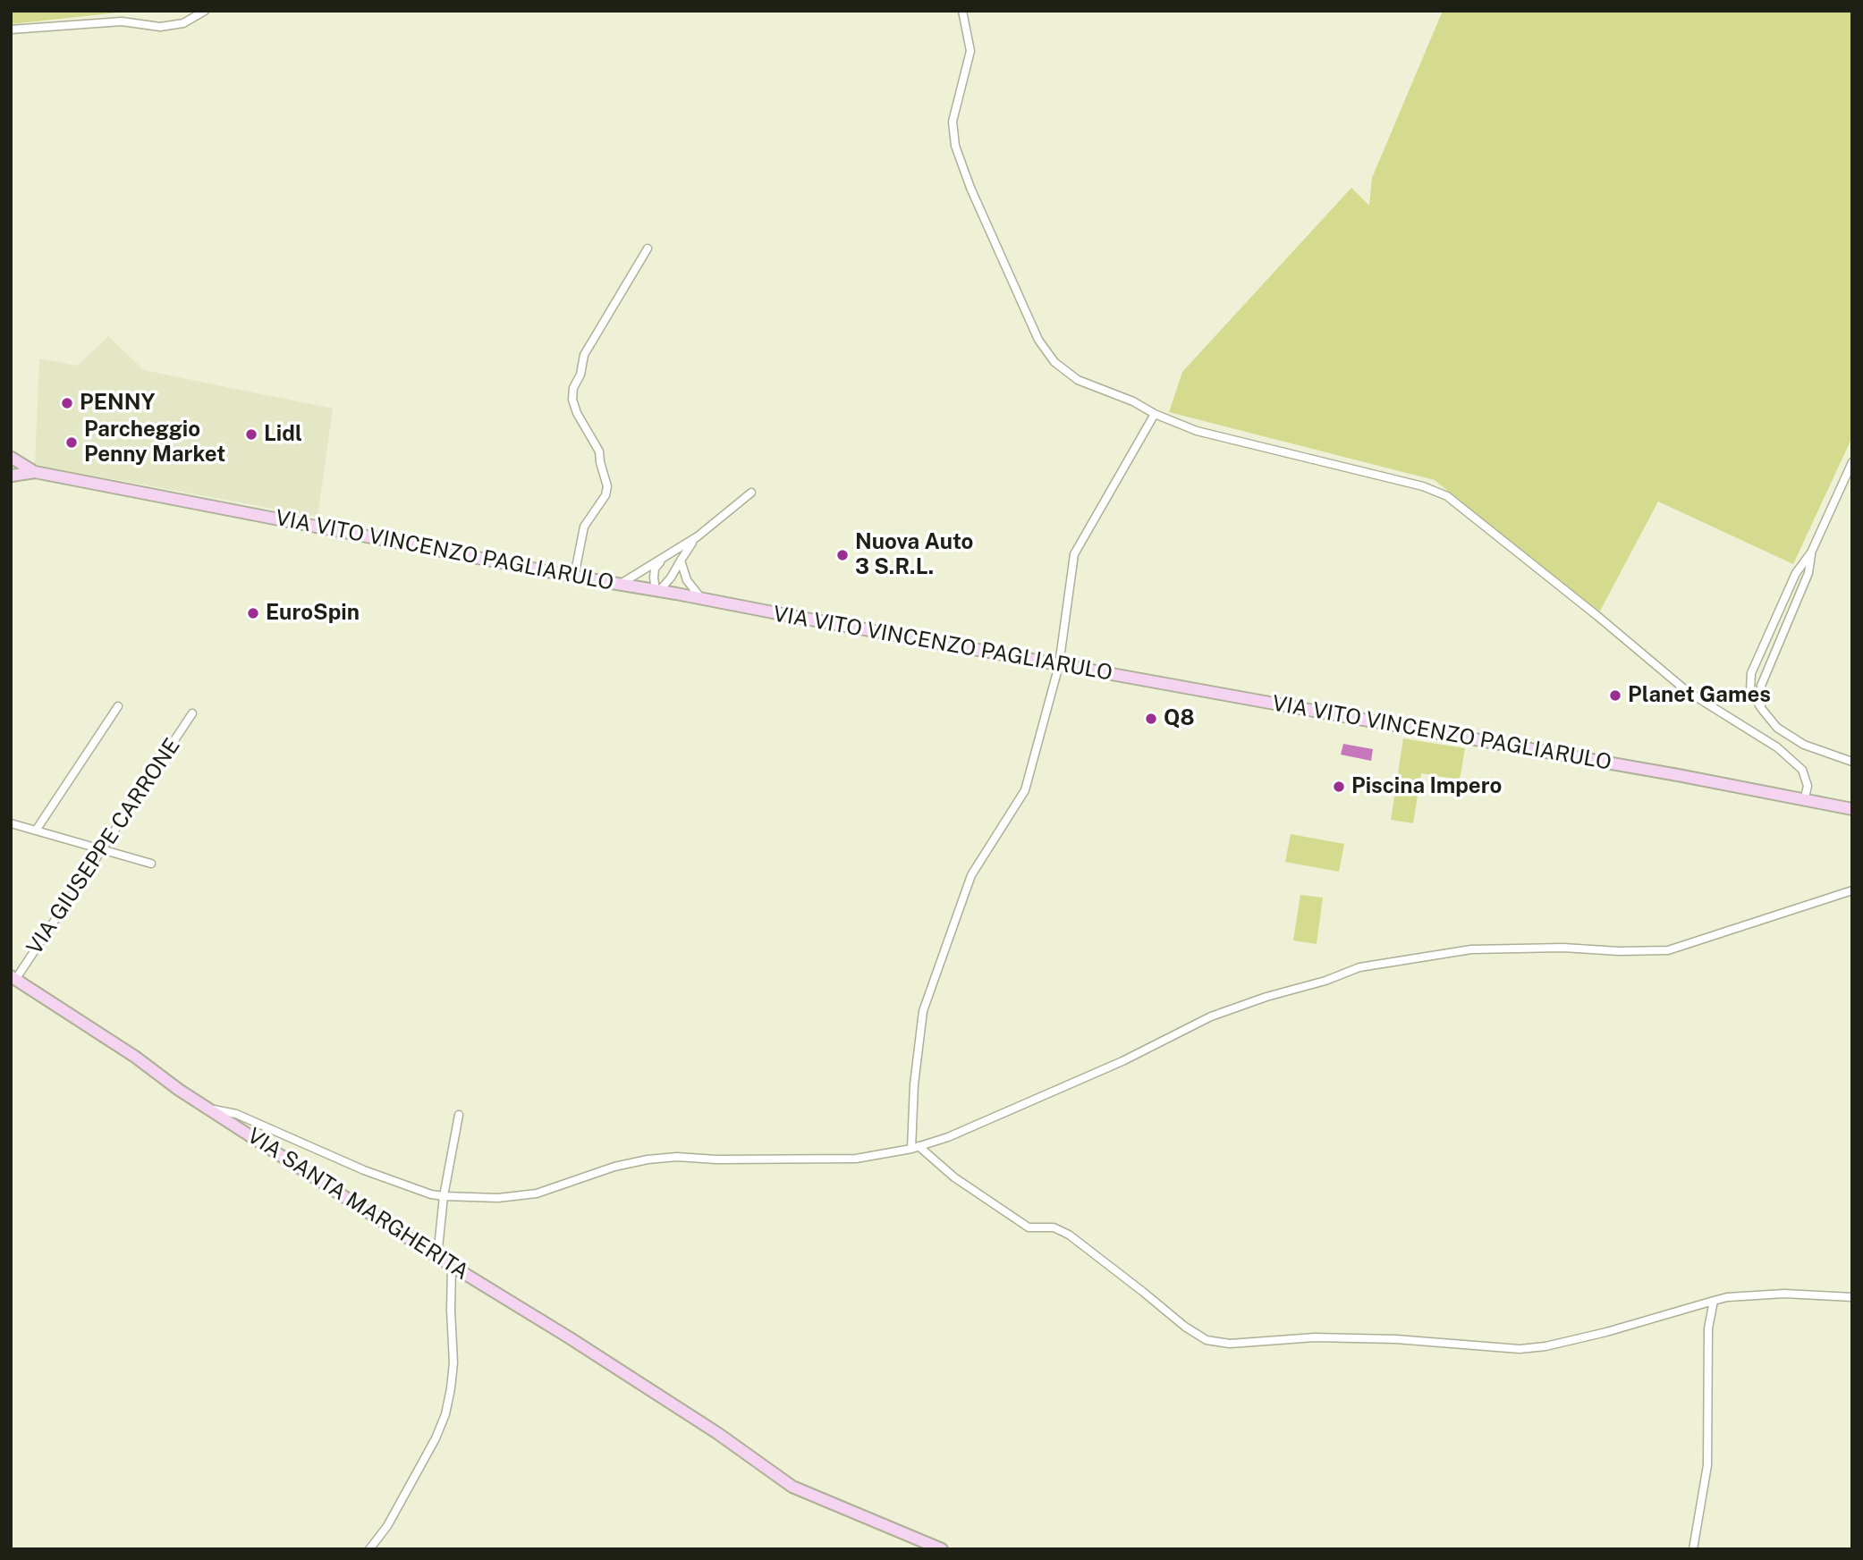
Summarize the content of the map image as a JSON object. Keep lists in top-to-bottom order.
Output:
{
  "streets": {
    "street": ["VIA VITO VINCENZO PAGLIARULO", "VIA GIUSEPPE CARRONE", "VIA SANTA MARGHERITA"]
  },
  "crossings": [
    ["VIA GIUSEPPE CARRONE", "VIA SANTA MARGHERITA"]
  ],
  "places": [
    "PENNY",
    "Lidl",
    "Parcheggio Penny Market",
    "Nuova Auto 3 S.R.L.",
    "EuroSpin",
    "Planet Games",
    "Q8",
    "Piscina Impero"
  ]
}
